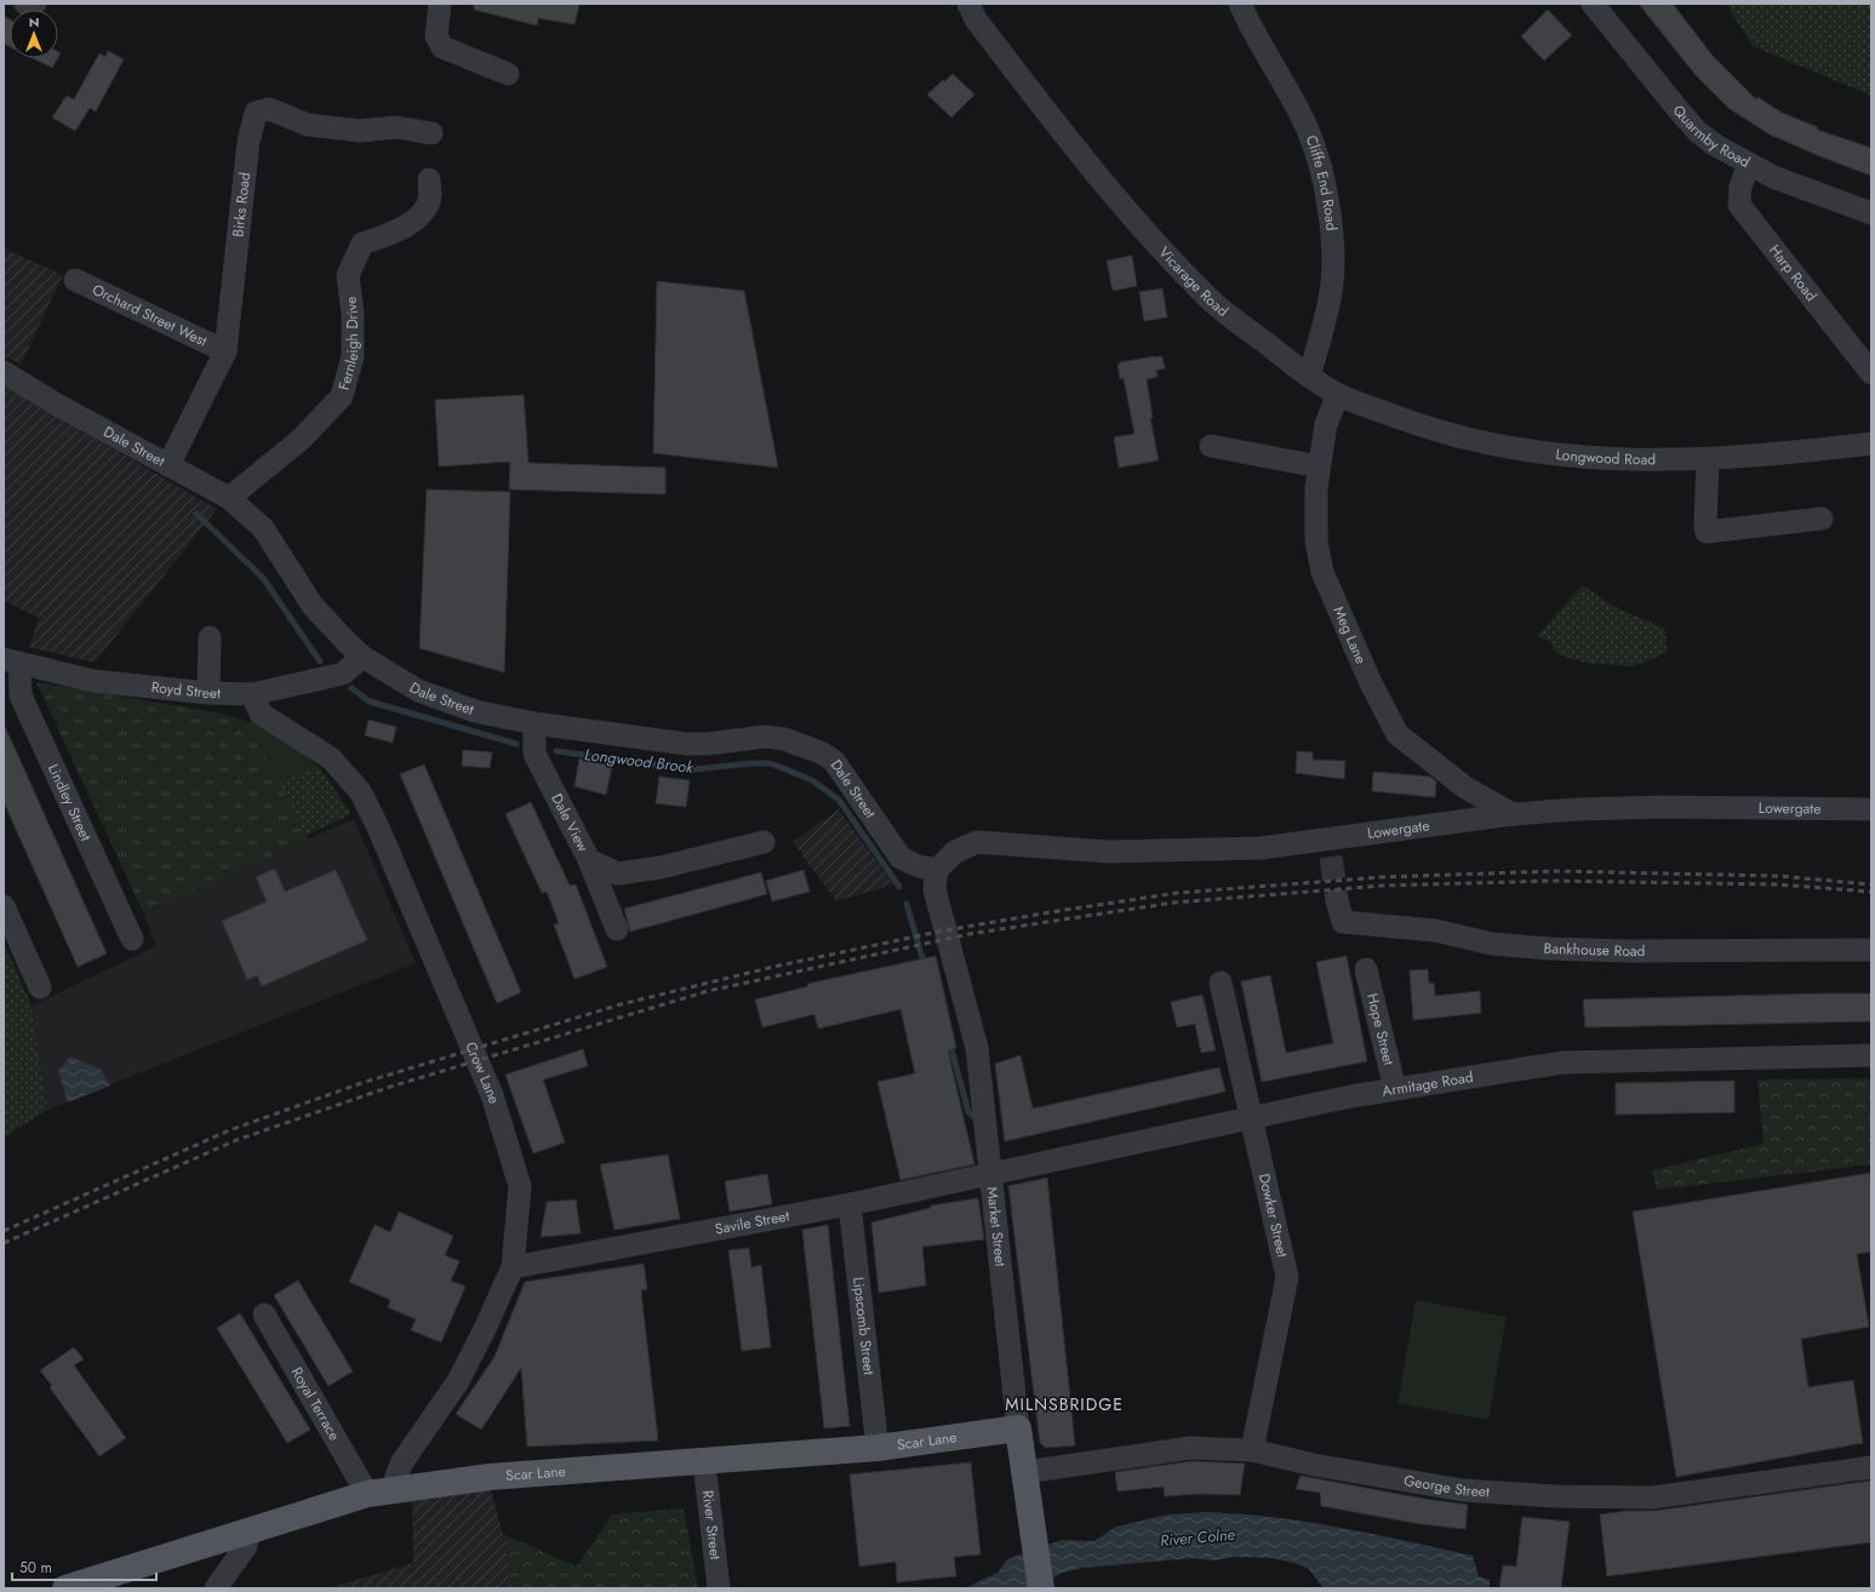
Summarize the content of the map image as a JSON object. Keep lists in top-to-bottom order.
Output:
{
  "streets": {
    "main road": ["Market Street", "Scar Lane"],
    "street": [
      "Quarmby Road",
      "Cliffe End Road",
      "Birks Road",
      "Harp Road",
      "Vicarage Road",
      "Orchard Street West",
      "Fernleigh Drive",
      "Dale Street",
      "Longwood Road",
      "Meg Lane",
      "Royd Street",
      "Lindley Street",
      "Lowergate",
      "Dale View",
      "Bankhouse Road",
      "Hope Street",
      "Crow Lane",
      "Armitage Road",
      "Dowker Street",
      "Savile Street",
      "Lipscomb Street",
      "Royal Terrace",
      "George Street",
      "River Street"
    ]
  },
  "crossings": [
    ["Quarmby Road", "Harp Road"],
    ["Cliffe End Road", "Vicarage Road"],
    ["Birks Road", "Orchard Street West"],
    ["Birks Road", "Dale Street"],
    ["Vicarage Road", "Longwood Road"],
    ["Vicarage Road", "Meg Lane"],
    ["Fernleigh Drive", "Dale Street"],
    ["Dale Street", "Royd Street"],
    ["Dale Street", "Lowergate"],
    ["Dale Street", "Dale View"],
    ["Dale Street", "Market Street"],
    ["Meg Lane", "Lowergate"],
    ["Royd Street", "Lindley Street"],
    ["Royd Street", "Crow Lane"],
    ["Lowergate", "Market Street"],
    ["Hope Street", "Armitage Road"],
    ["Crow Lane", "Savile Street"],
    ["Crow Lane", "Royal Terrace"],
    ["Crow Lane", "Scar Lane"],
    ["Armitage Road", "Dowker Street"],
    ["Armitage Road", "Savile Street"],
    ["Armitage Road", "Market Street"],
    ["Dowker Street", "George Street"],
    ["Savile Street", "Market Street"],
    ["Savile Street", "Lipscomb Street"],
    ["Market Street", "Scar Lane"],
    ["Market Street", "George Street"],
    ["Lipscomb Street", "Scar Lane"],
    ["Royal Terrace", "Scar Lane"],
    ["Scar Lane", "River Street"]
  ],
  "districts": ["MILNSBRIDGE"],
  "water": ["Longwood Brook", "River Colne"],
  "scale_bar": "50 m",
  "north": "top"
}
